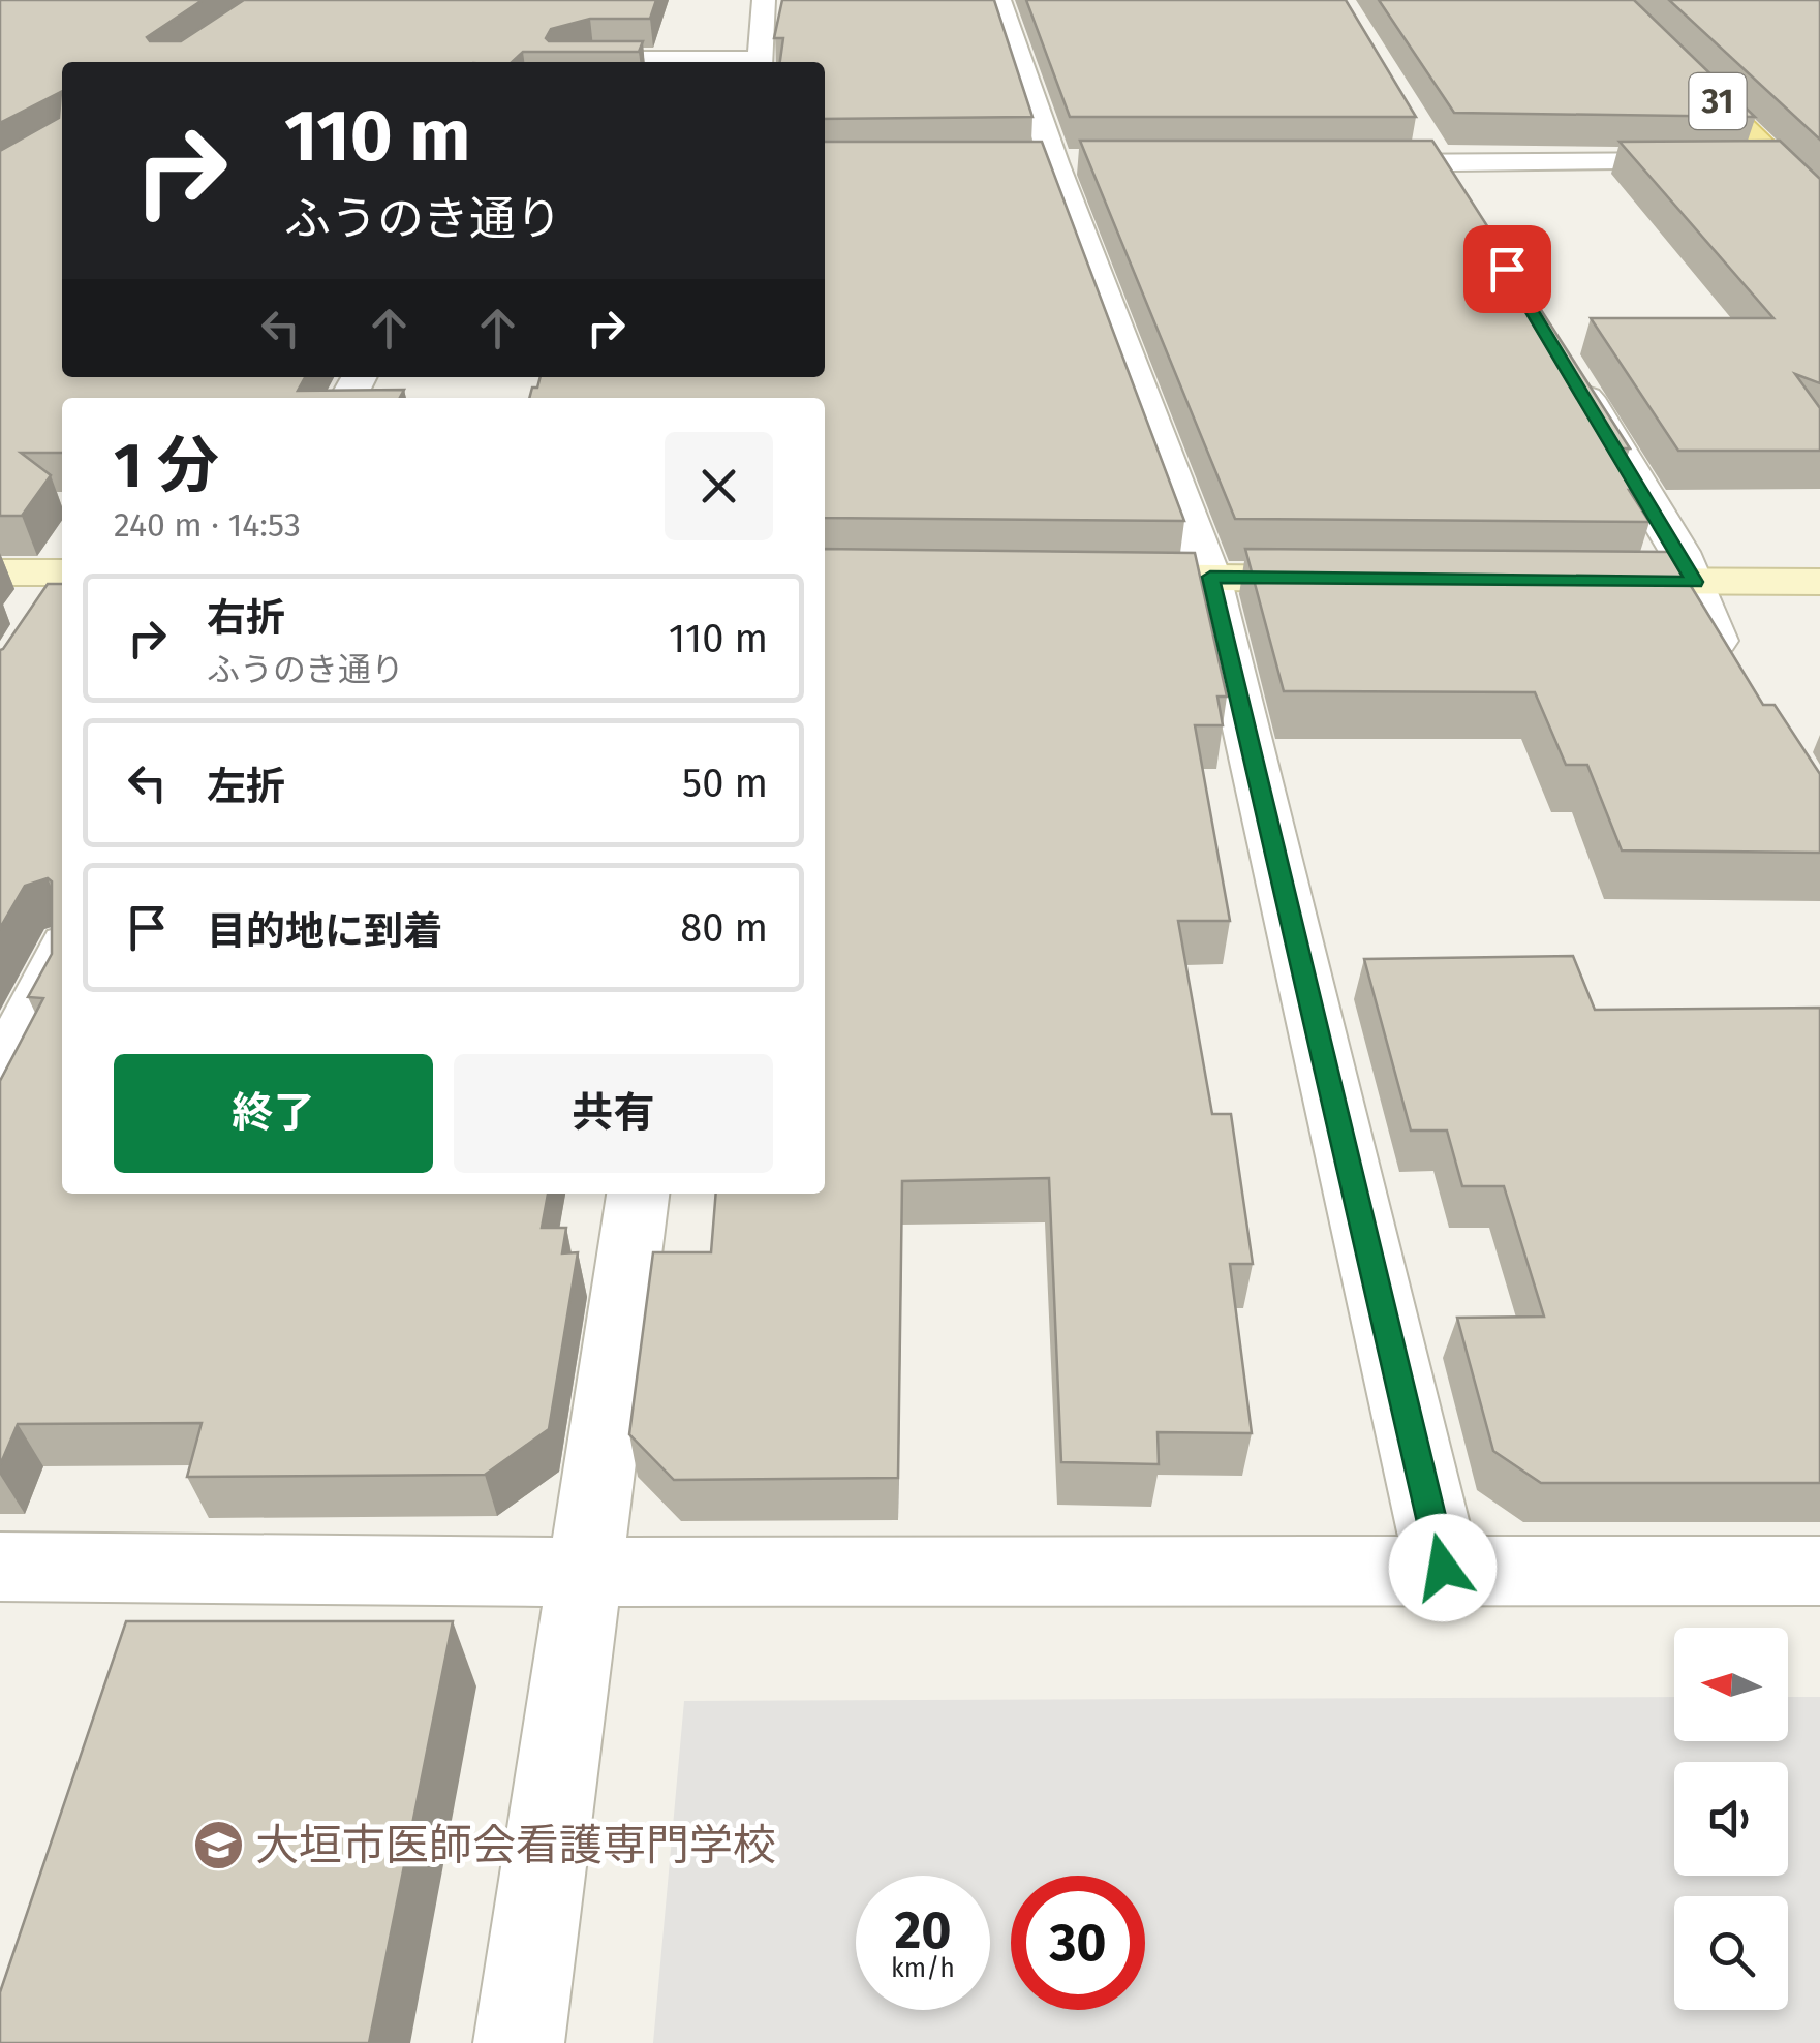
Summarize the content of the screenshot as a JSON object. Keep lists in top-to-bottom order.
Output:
{
  "streets": {
    "main road": ["31"]
  },
  "places": {
    "school or university": ["大垣市医師会看護専門学校"]
  },
  "north": "left",
  "page": {
    "turn": ["110 m", "ふうのき通り"],
    "heading": ["1 分", "240 m · 14:53"],
    "list": [
      {
        "name": "右折",
        "note": "ふうのき通り",
        "value": "110 m"
      },
      {
        "name": "左折",
        "value": "50 m"
      },
      {
        "name": "目的地に到着",
        "value": "80 m"
      }
    ],
    "buttons": ["終了", "共有"],
    "speed": "20 km/h",
    "limit": "30"
  }
}
